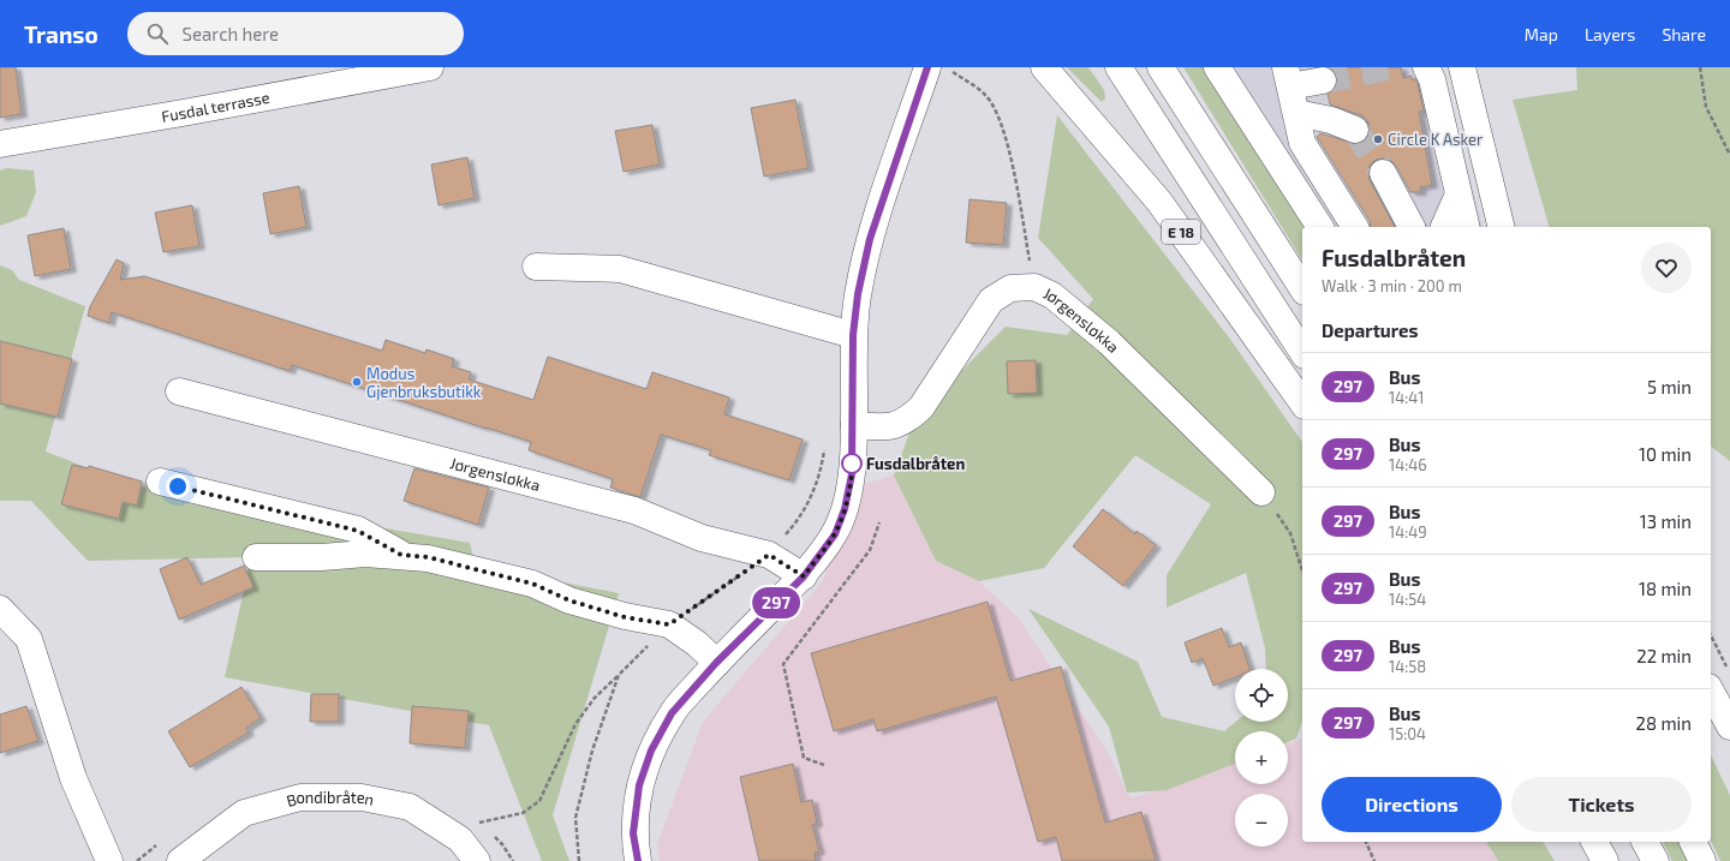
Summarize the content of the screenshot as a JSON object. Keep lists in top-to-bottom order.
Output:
{
  "streets": {
    "main road": [
      "Fusdal terrasse",
      "E 18",
      "Jørgensløkka",
      "Bondibråten"
    ]
  },
  "places": ["Circle K Asker", "Modus Gjenbruksbutikk", "Fusdalbråten"],
  "lines": ["bus line 297"],
  "page": {
    "header": "Transo",
    "search": "Search here",
    "nav": ["Map", "Layers", "Share"],
    "on_map": "297",
    "heading": [
      ["Fusdalbråten", "Walk · 3 min · 200 m"],
      "Departures"
    ],
    "list": [
      {
        "mark": "297",
        "name": "Bus",
        "note": "14:41",
        "value": "5 min"
      },
      {
        "mark": "297",
        "name": "Bus",
        "note": "14:46",
        "value": "10 min"
      },
      {
        "mark": "297",
        "name": "Bus",
        "note": "14:49",
        "value": "13 min"
      },
      {
        "mark": "297",
        "name": "Bus",
        "note": "14:54",
        "value": "18 min"
      },
      {
        "mark": "297",
        "name": "Bus",
        "note": "14:58",
        "value": "22 min"
      },
      {
        "mark": "297",
        "name": "Bus",
        "note": "15:04",
        "value": "28 min"
      }
    ],
    "map_buttons": ["+", "−"],
    "buttons": ["Directions", "Tickets"]
  }
}
